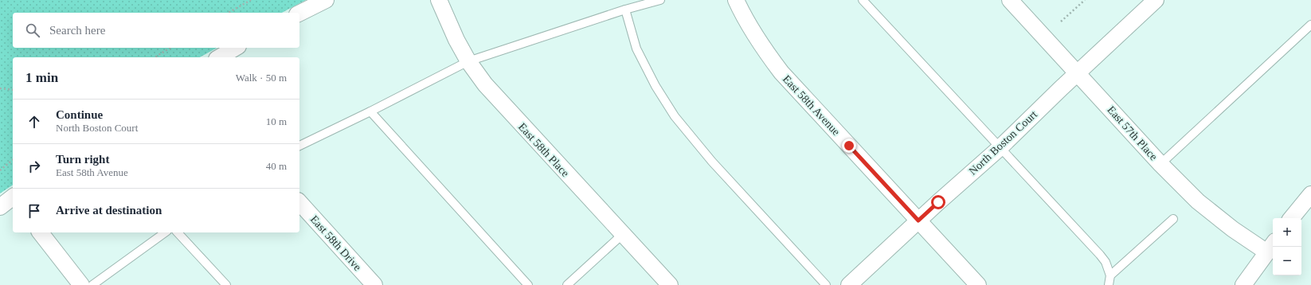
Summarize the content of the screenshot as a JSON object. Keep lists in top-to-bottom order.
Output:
{
  "streets": {
    "street": [
      "East 58th Avenue",
      "East 57th Place",
      "North Boston Court",
      "East 58th Place",
      "East 58th Drive"
    ]
  },
  "crossings": [
    ["East 58th Avenue", "North Boston Court"],
    ["East 57th Place", "North Boston Court"]
  ],
  "page": {
    "search": "Search here",
    "heading": ["1 min", "Walk · 50 m"],
    "list": [
      ["Continue", "North Boston Court", "10 m"],
      ["Turn right", "East 58th Avenue", "40 m"],
      "Arrive at destination"
    ],
    "map_buttons": ["+", "−"]
  }
}
